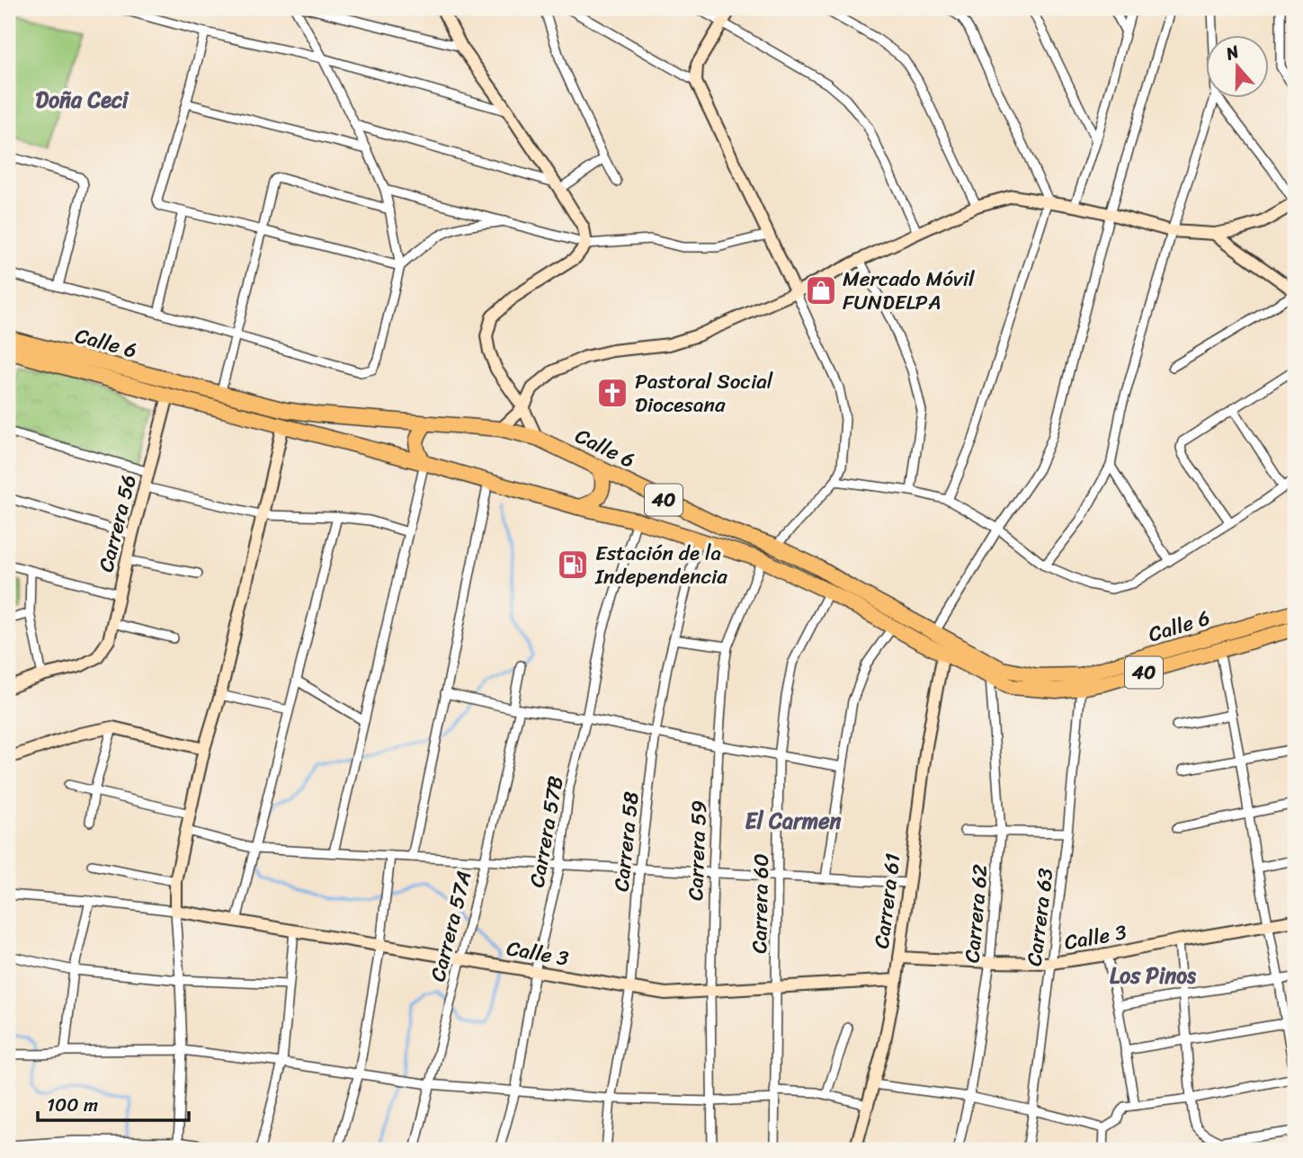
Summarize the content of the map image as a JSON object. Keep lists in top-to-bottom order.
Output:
{
  "streets": {
    "highway": ["Calle 6", "40"],
    "main road": ["Carrera 56", "Carrera 61", "Calle 3"],
    "street": [
      "Carrera 57B",
      "Carrera 58",
      "Carrera 59",
      "Carrera 60",
      "Carrera 62",
      "Carrera 63",
      "Carrera 57A"
    ]
  },
  "crossings": [
    ["Calle 6", "Carrera 56"],
    ["Calle 6", "Carrera 57B"],
    ["Calle 6", "Carrera 58"],
    ["Calle 6", "Carrera 59"],
    ["Calle 6", "Carrera 61"],
    ["Calle 6", "Carrera 60"],
    ["Calle 6", "Carrera 62"],
    ["Calle 6", "Carrera 63"],
    ["Carrera 57B", "Calle 3"],
    ["Carrera 58", "Calle 3"],
    ["Carrera 59", "Calle 3"],
    ["Carrera 61", "Calle 3"],
    ["Carrera 60", "Calle 3"],
    ["Carrera 62", "Calle 3"],
    ["Carrera 63", "Calle 3"],
    ["Carrera 57A", "Calle 3"]
  ],
  "districts": ["Doña Ceci", "El Carmen", "Los Pinos"],
  "places": {
    "shop": ["Mercado Móvil FUNDELPA"],
    "church": ["Pastoral Social Diocesana"],
    "fuel station": ["Estación de la Independencia"]
  },
  "scale_bar": "100 m",
  "north": "top"
}
